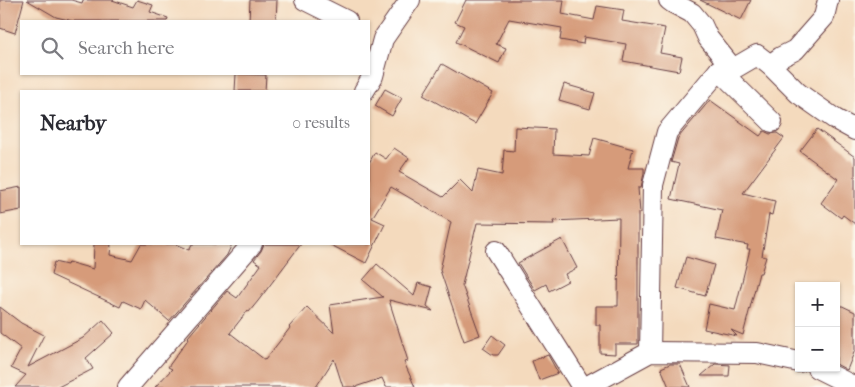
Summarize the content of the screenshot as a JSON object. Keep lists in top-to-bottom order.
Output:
{
  "page": {
    "search": "Search here",
    "heading": ["Nearby", "0 results"],
    "map_buttons": ["+", "−"]
  }
}
